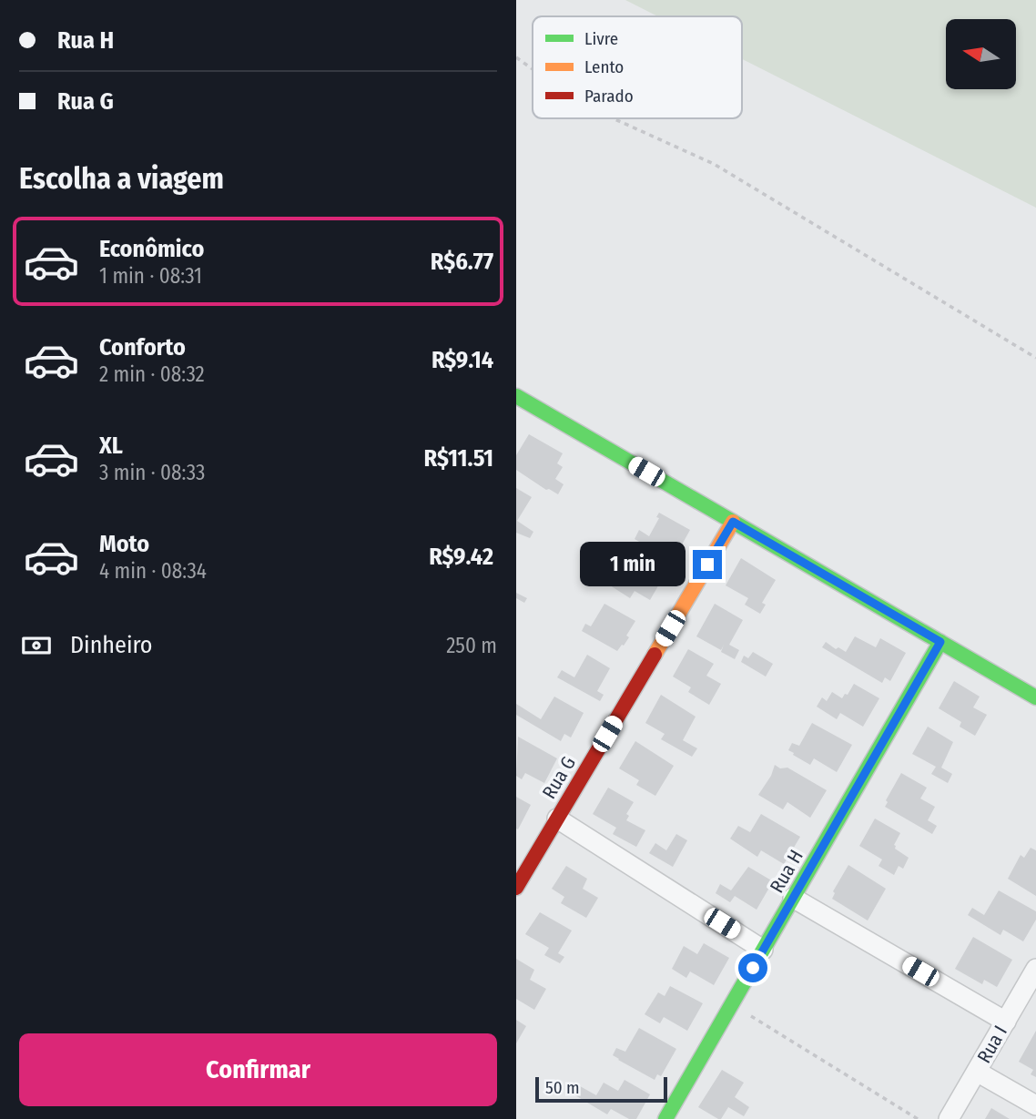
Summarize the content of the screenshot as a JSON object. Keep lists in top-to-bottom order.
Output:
{
  "streets": {
    "street": ["Rua G", "Rua H", "Rua I"]
  },
  "legend": ["Livre", "Lento", "Parado"],
  "scale_bar": "50 m",
  "north": "left",
  "page": {
    "banner": ["Rua H", "Rua G"],
    "heading": "Escolha a viagem",
    "list": [
      {
        "name": "Econômico",
        "note": "1 min · 08:31",
        "value": "R$6.77"
      },
      {
        "name": "Conforto",
        "note": "2 min · 08:32",
        "value": "R$9.14"
      },
      {
        "name": "XL",
        "note": "3 min · 08:33",
        "value": "R$11.51"
      },
      {
        "name": "Moto",
        "note": "4 min · 08:34",
        "value": "R$9.42"
      }
    ],
    "bubble": "1 min",
    "pay": ["Dinheiro", "250 m"],
    "buttons": "Confirmar",
    "scale": "50 m"
  }
}
